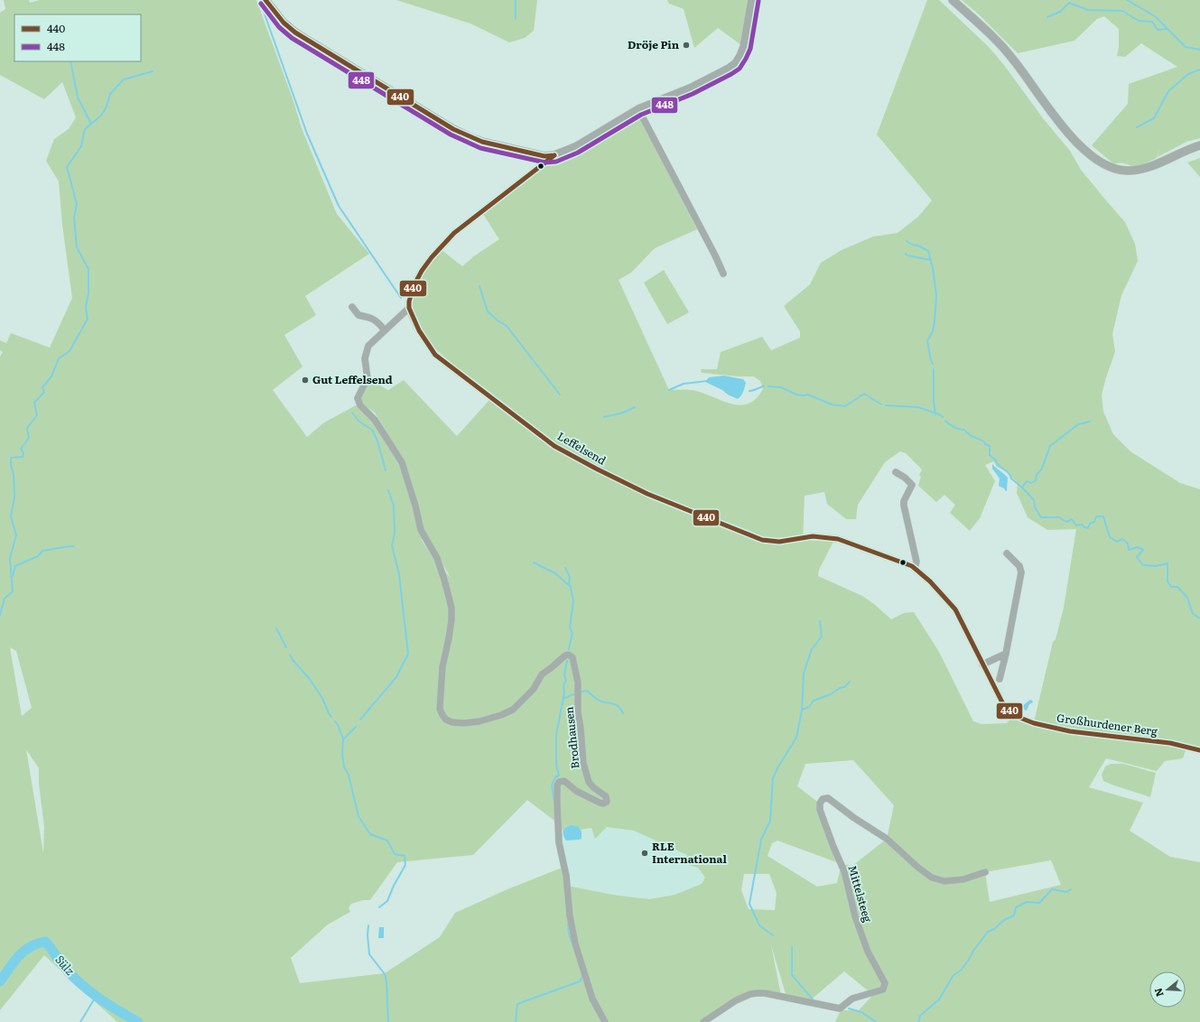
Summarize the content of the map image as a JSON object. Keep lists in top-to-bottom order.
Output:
{
  "streets": {
    "street": [
      "Leffelsend",
      "Großhurdener Berg",
      "Brodhausen",
      "Mittelsteeg"
    ]
  },
  "crossings": [
    ["Leffelsend", "Großhurdener Berg"]
  ],
  "water": ["Sülz"],
  "places": ["Dröje Pin", "Gut Leffelsend", "RLE International"],
  "lines": ["transit line 440", "transit line 448"],
  "legend": ["440", "448"],
  "north": "left"
}
